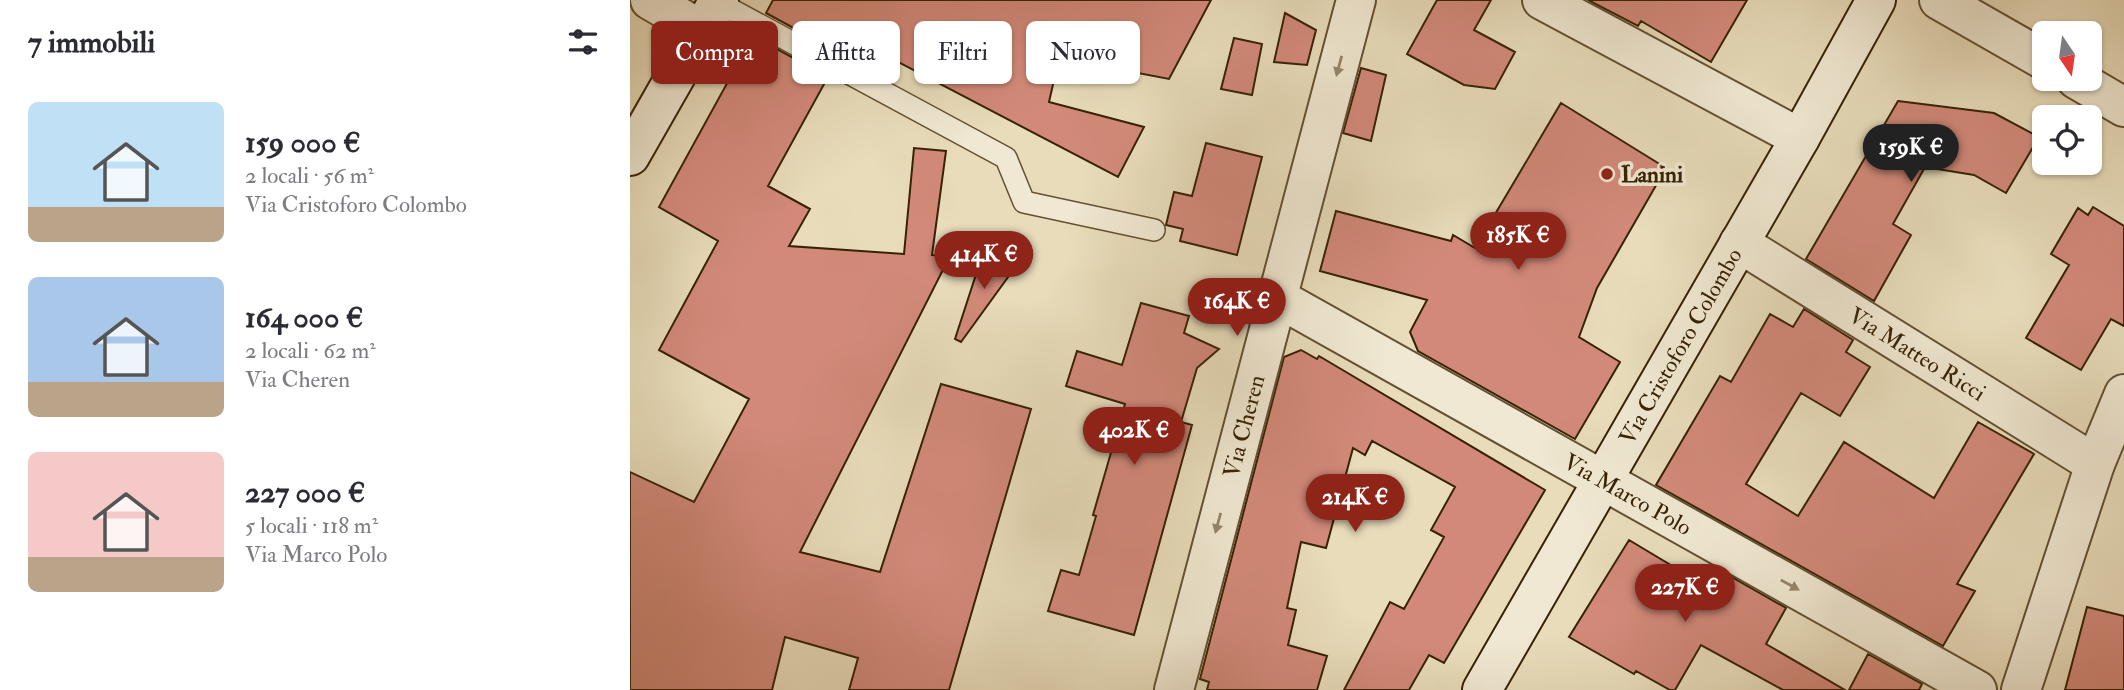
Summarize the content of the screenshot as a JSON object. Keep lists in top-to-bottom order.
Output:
{
  "streets": {
    "street": [
      "Via Cristoforo Colombo",
      "Via Matteo Ricci",
      "Via Cheren",
      "Via Marco Polo"
    ]
  },
  "crossings": [
    ["Via Cristoforo Colombo", "Via Matteo Ricci"],
    ["Via Cristoforo Colombo", "Via Marco Polo"],
    ["Via Cheren", "Via Marco Polo"]
  ],
  "one_way": ["Via Cheren", "Via Marco Polo"],
  "places": ["Lanini"],
  "north": "bottom",
  "page": {
    "heading": "7 immobili",
    "chip": [
      "Compra",
      "Affitta",
      "Filtri",
      "Nuovo"
    ],
    "list": [
      {
        "name": "159 000 €",
        "note": "2 locali · 56 m² · Via Cristoforo Colombo"
      },
      {
        "name": "164 000 €",
        "note": "2 locali · 62 m² · Via Cheren"
      },
      {
        "name": "227 000 €",
        "note": "5 locali · 118 m² · Via Marco Polo"
      }
    ],
    "price": [
      "159K €",
      "185K €",
      "414K €",
      "164K €",
      "402K €",
      "214K €",
      "227K €"
    ]
  }
}
